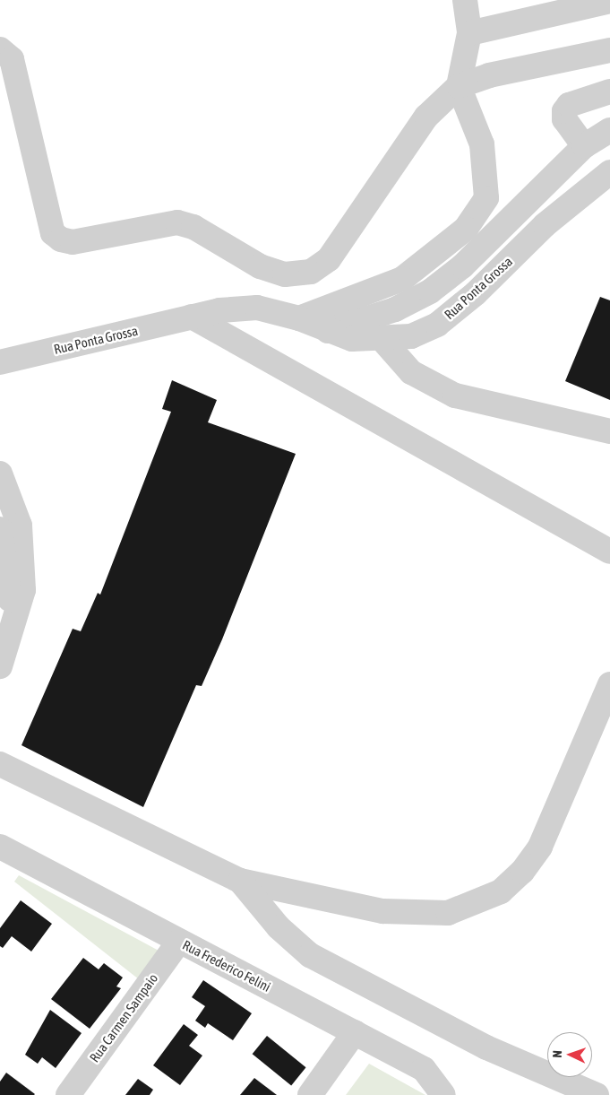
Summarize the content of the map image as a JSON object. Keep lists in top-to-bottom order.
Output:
{
  "streets": {
    "street": ["Rua Ponta Grossa", "Rua Frederico Felini", "Rua Carmen Sampaio"]
  },
  "crossings": [
    ["Rua Frederico Felini", "Rua Carmen Sampaio"]
  ],
  "north": "left"
}
